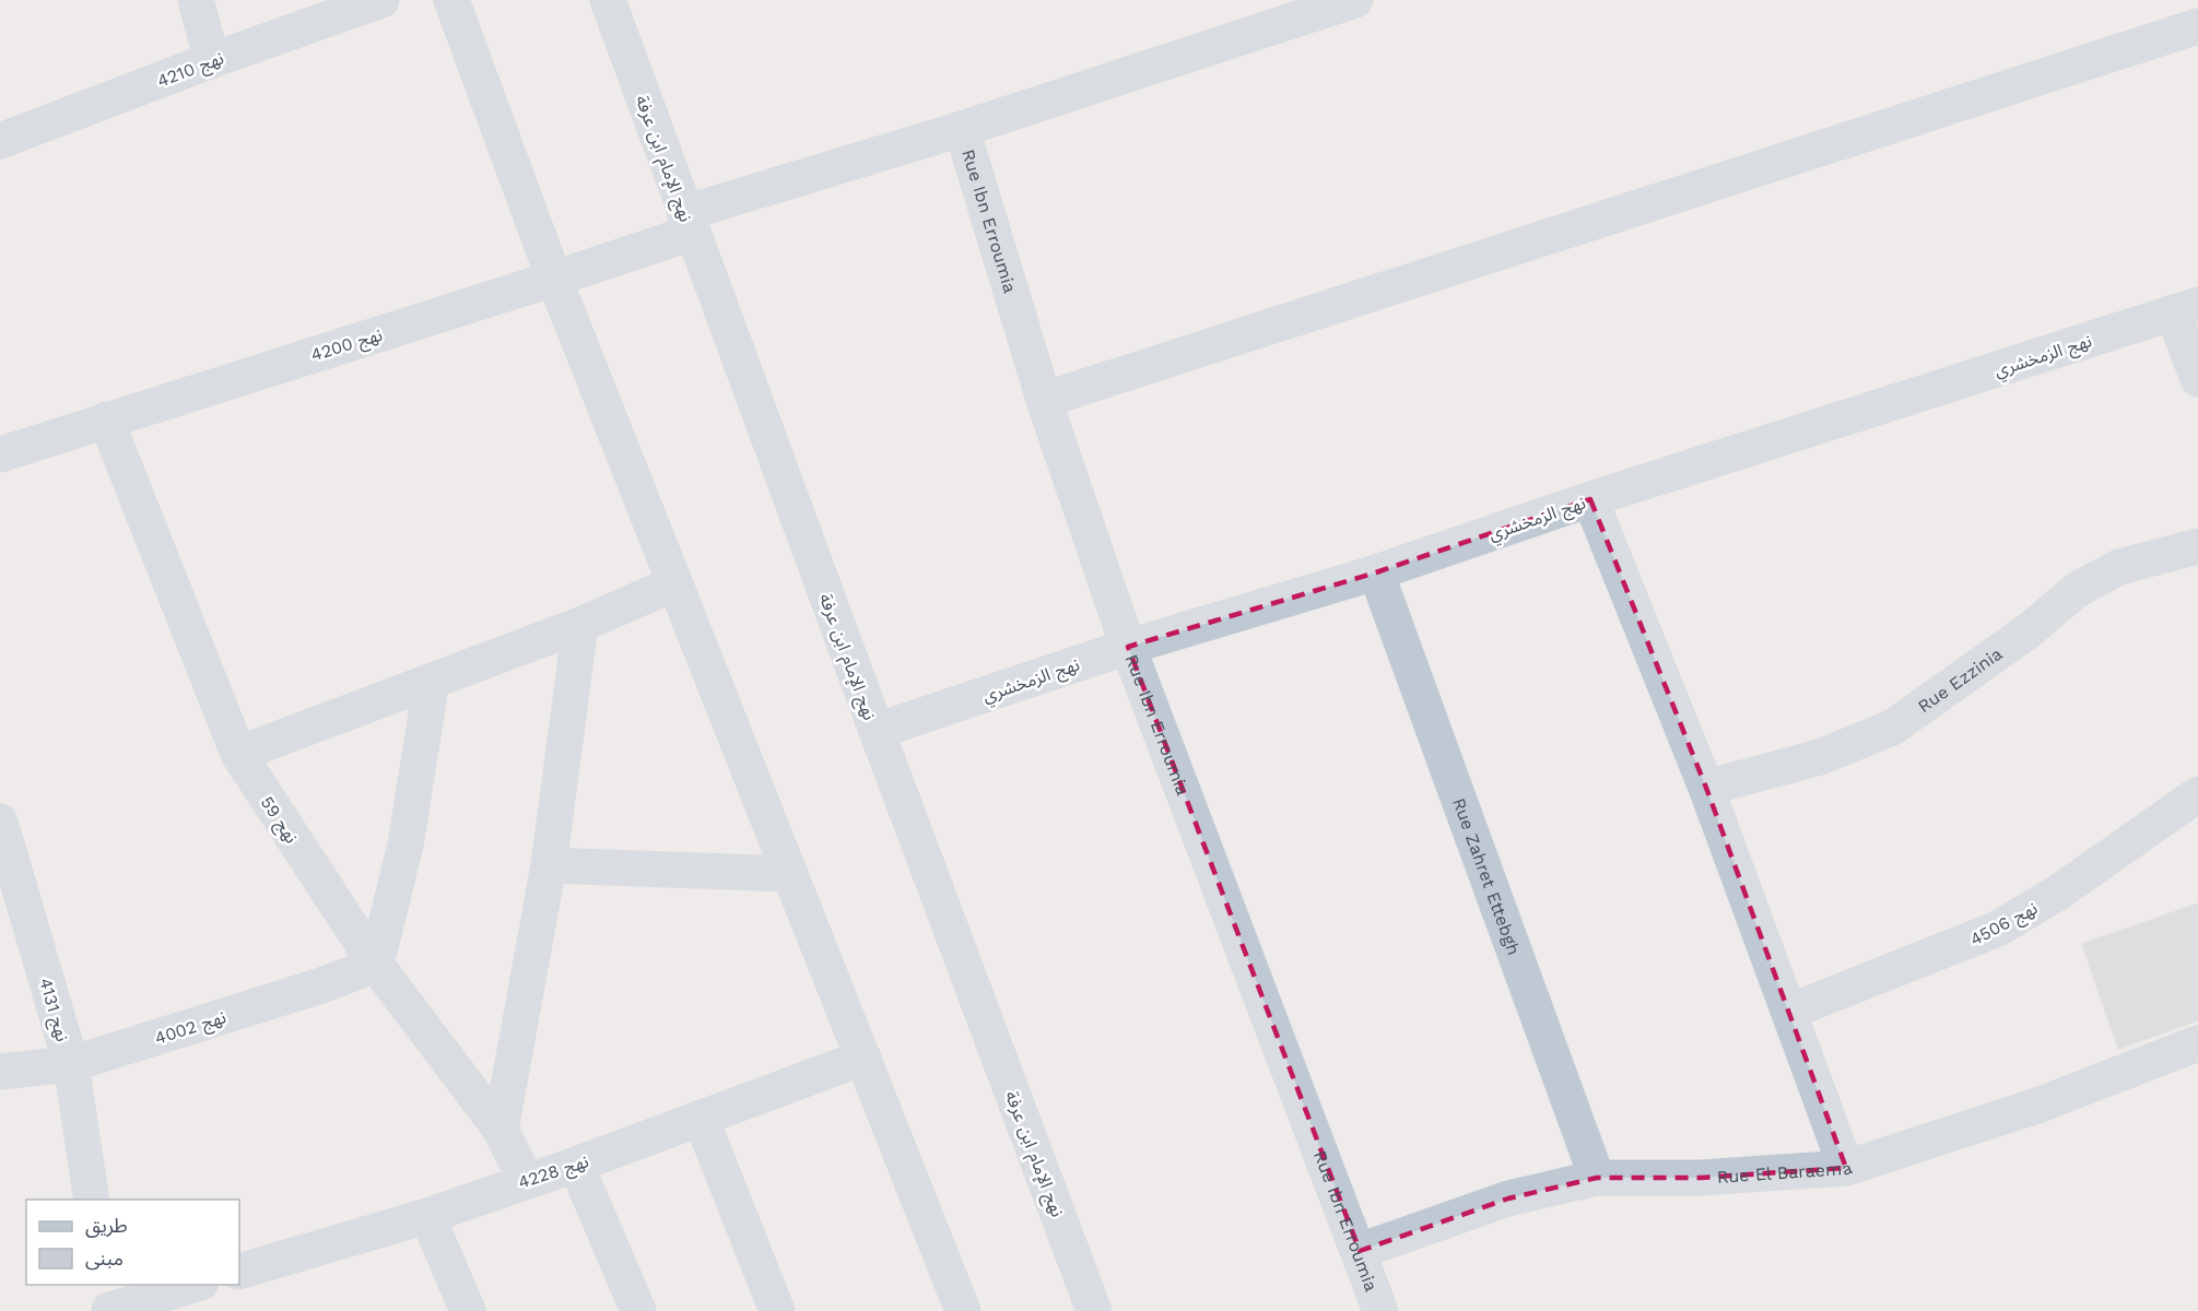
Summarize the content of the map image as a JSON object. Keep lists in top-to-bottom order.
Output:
{
  "streets": {
    "street": [
      "نهج 4210",
      "نهج الإمام ابن عرفة",
      "Rue Ibn Erroumia",
      "نهج 4200",
      "نهج الزمخشري",
      "Rue Ezzinia",
      "نهج 59",
      "Rue Zahret Ettebgh",
      "نهج 4506",
      "نهج 4131",
      "نهج 4002",
      "Rue El Baraema",
      "نهج 4228"
    ]
  },
  "crossings": [
    ["نهج الإمام ابن عرفة", "نهج 4200"],
    ["نهج الإمام ابن عرفة", "نهج الزمخشري"],
    ["Rue Ibn Erroumia", "نهج 4200"],
    ["Rue Ibn Erroumia", "نهج الزمخشري"],
    ["Rue Ibn Erroumia", "Rue El Baraema"],
    ["نهج 4200", "نهج 59"],
    ["نهج الزمخشري", "Rue Zahret Ettebgh"],
    ["نهج 59", "نهج 4002"],
    ["نهج 59", "نهج 4228"],
    ["Rue Zahret Ettebgh", "Rue El Baraema"],
    ["نهج 4131", "نهج 4002"]
  ],
  "legend": ["طريق", "مبنى"]
}
